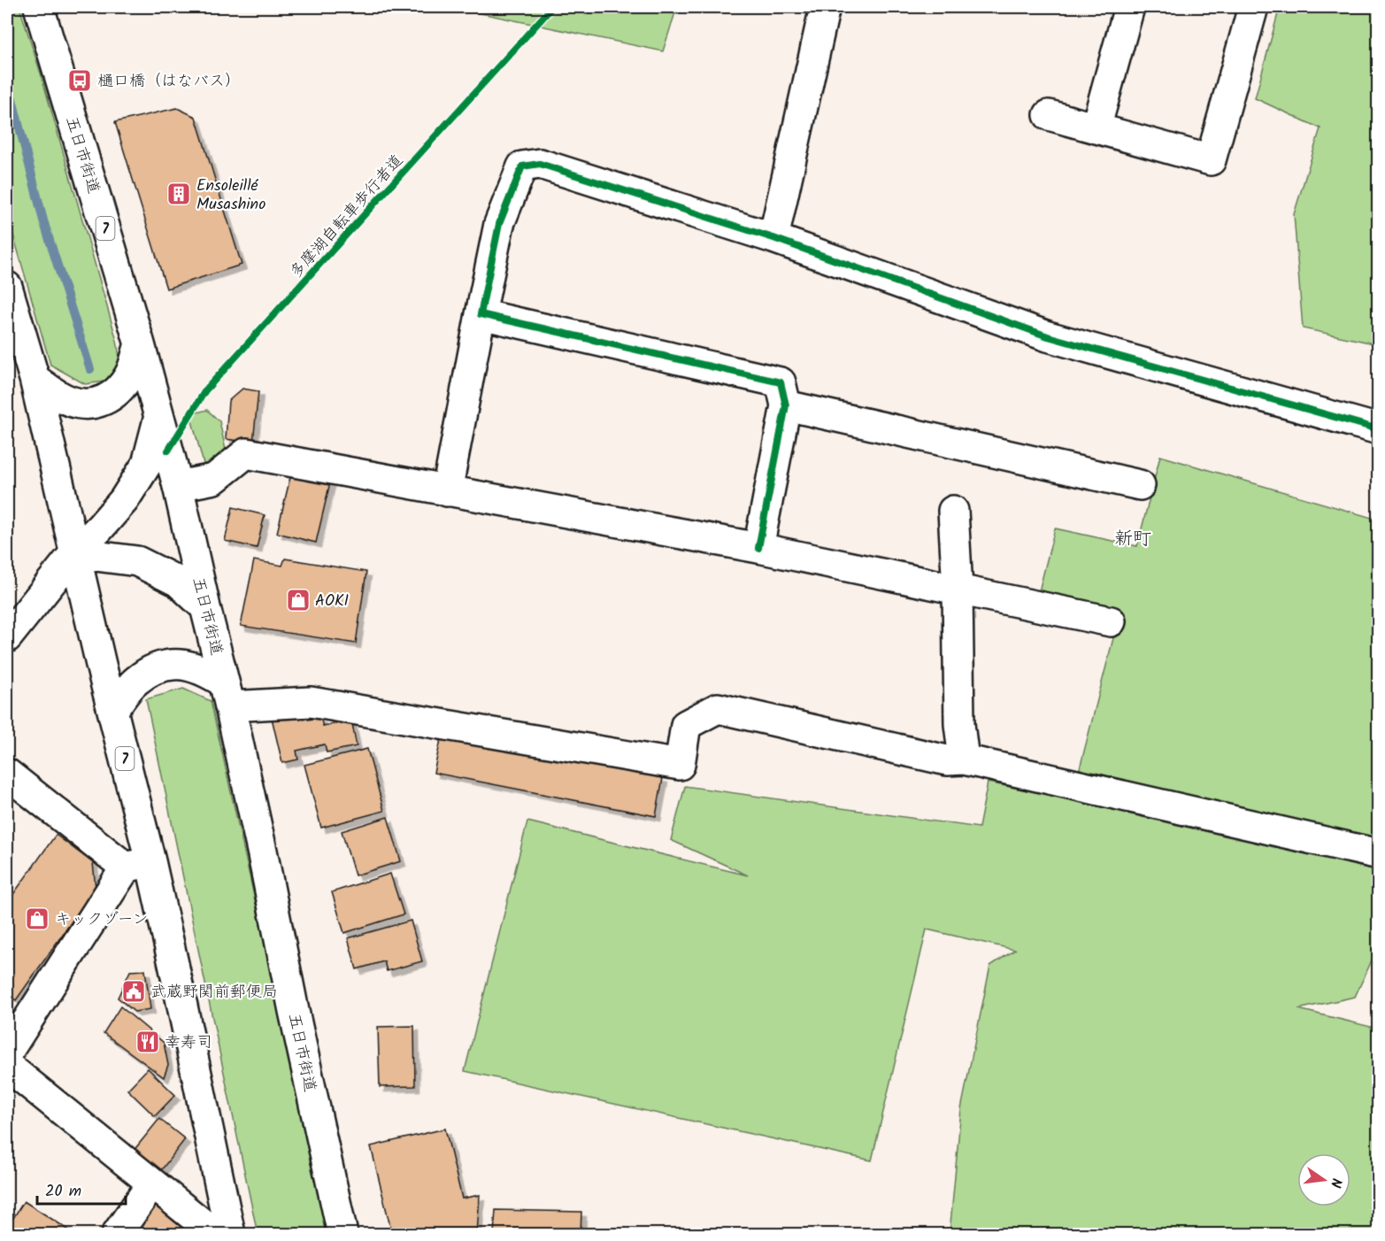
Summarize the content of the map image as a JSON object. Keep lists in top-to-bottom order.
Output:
{
  "streets": {
    "street": ["五日市街道", "7"],
    "cycle path": ["多摩湖自転車歩行者道"]
  },
  "crossings": [
    ["五日市街道", "7"]
  ],
  "districts": ["新町"],
  "places": {
    "bus stop": ["樋口橋（はなバス）"],
    "building": ["Ensoleillé Musashino"],
    "shop": ["AOKI", "キックゾーン"],
    "public building": ["武蔵野関前郵便局"],
    "restaurant": ["幸寿司"]
  },
  "scale_bar": "20 m",
  "north": "right"
}
